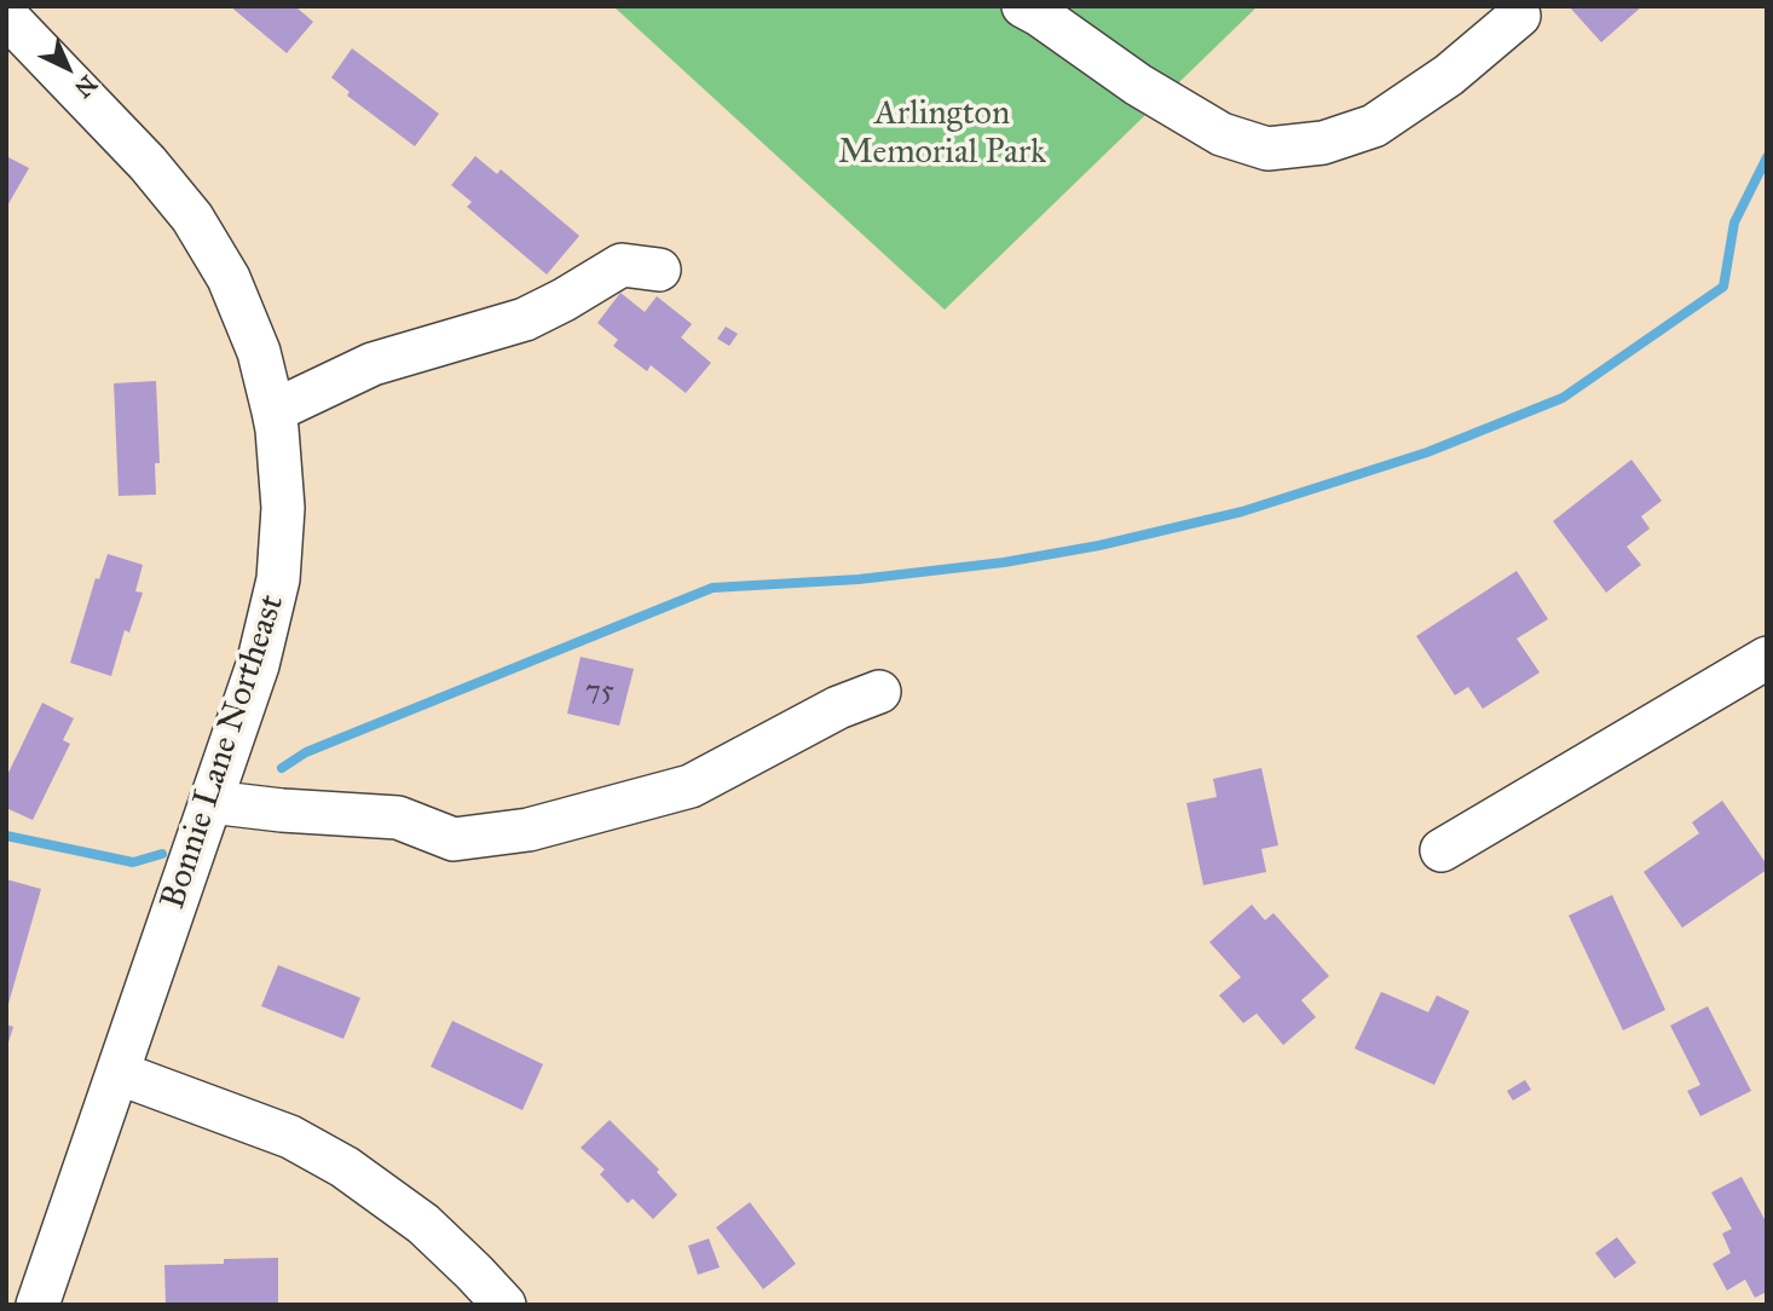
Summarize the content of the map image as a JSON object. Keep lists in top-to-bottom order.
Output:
{
  "streets": {
    "street": ["Bonnie Lane Northeast"]
  },
  "parks": ["Arlington Memorial Park"],
  "house_numbers": ["75"],
  "north": "bottom right"
}
